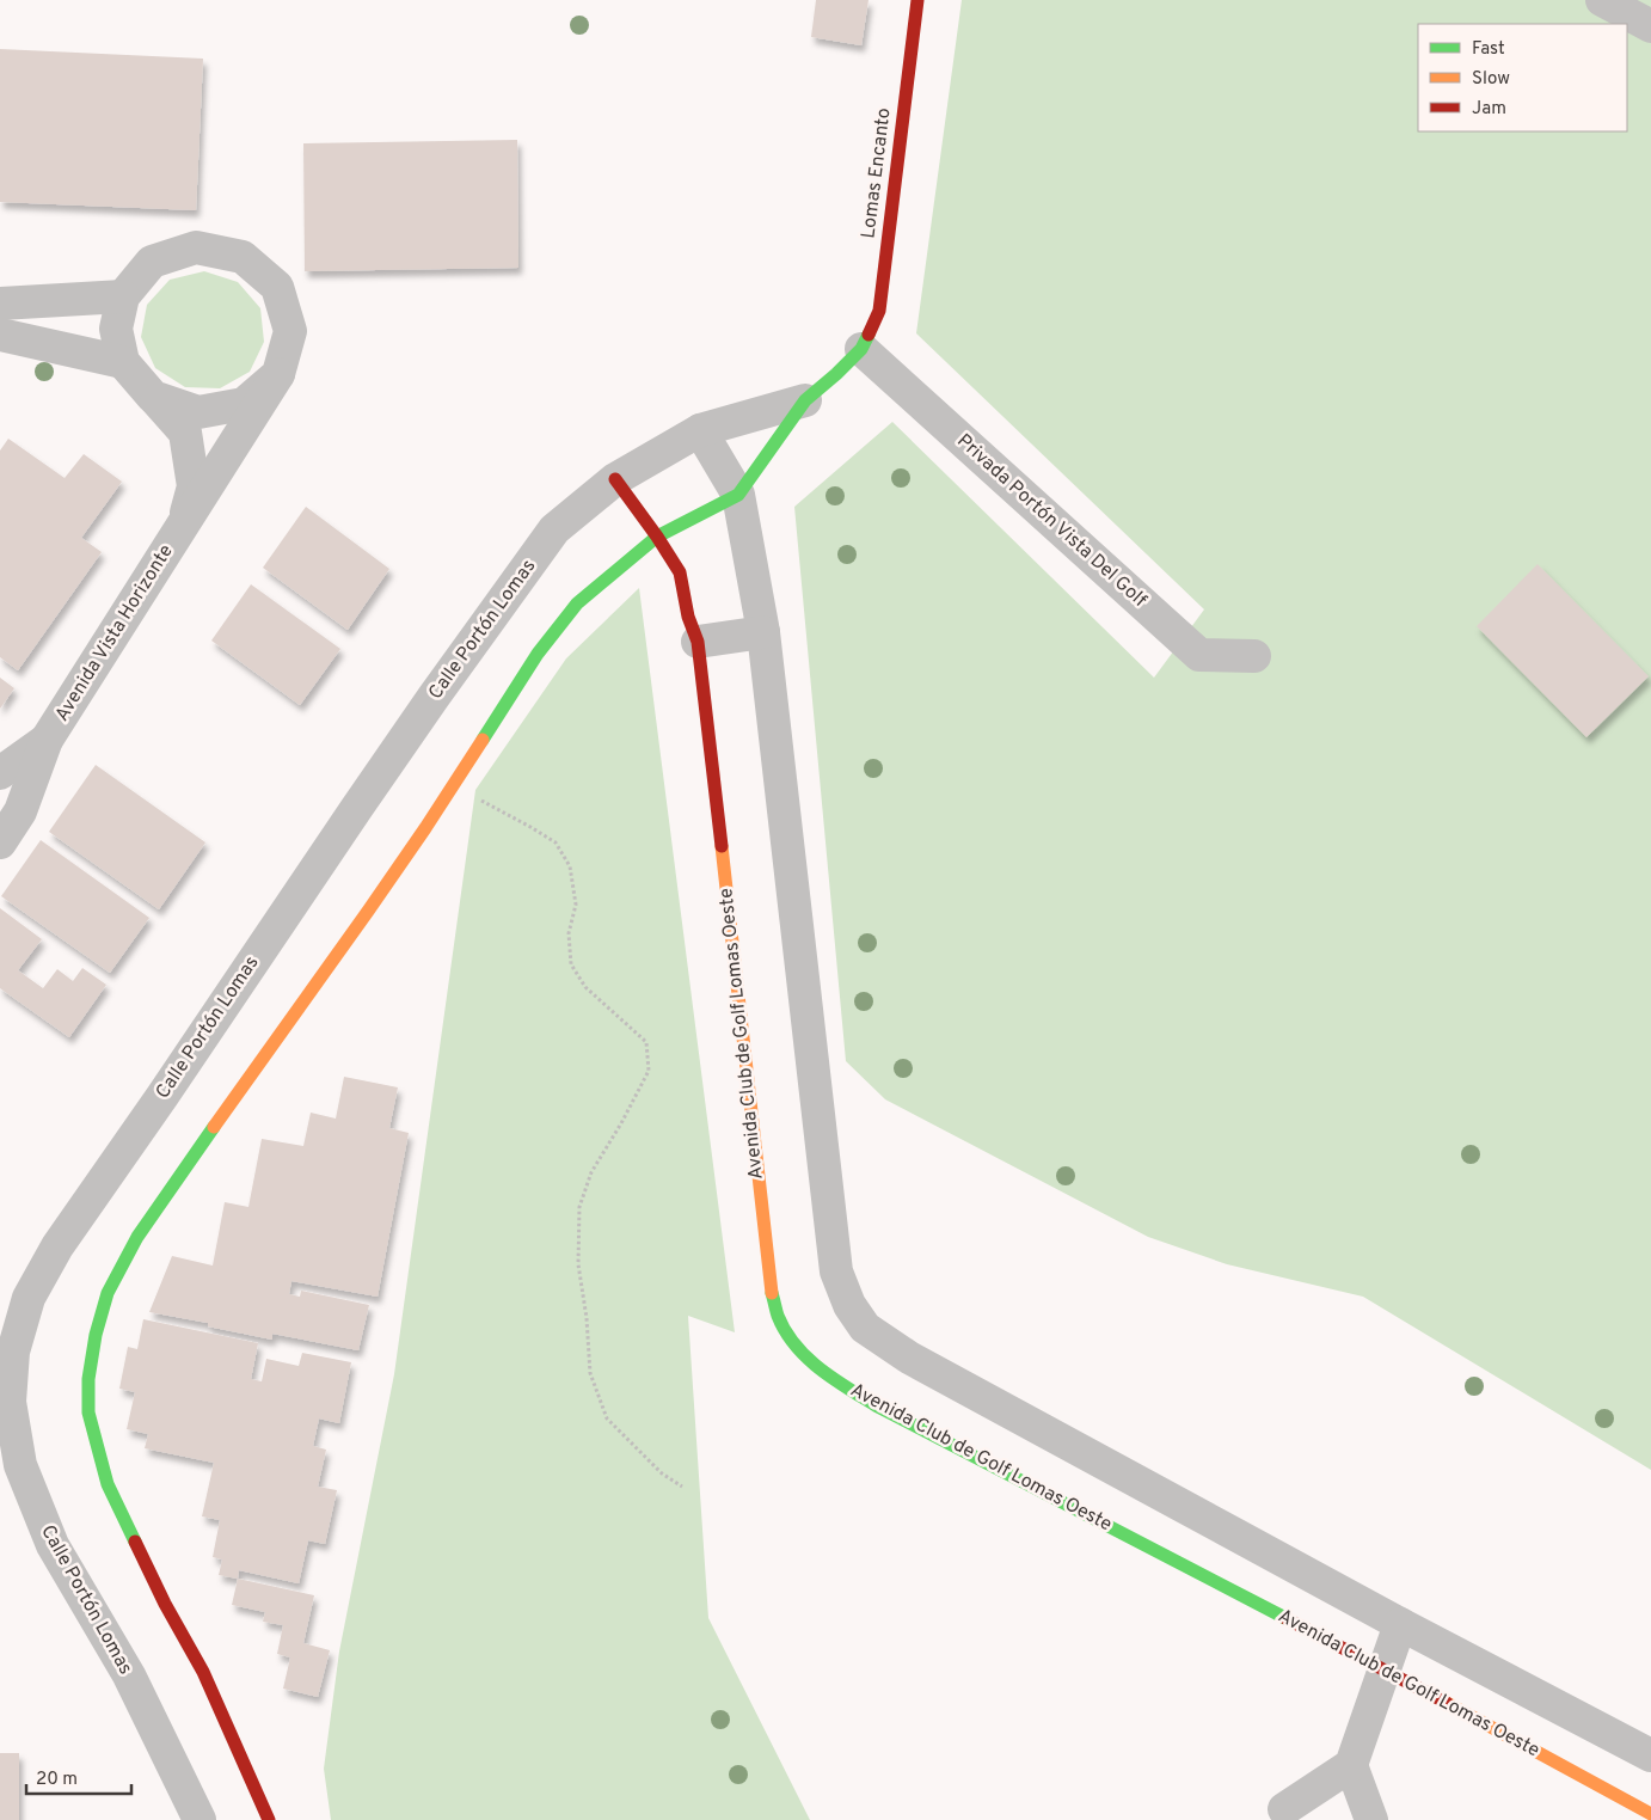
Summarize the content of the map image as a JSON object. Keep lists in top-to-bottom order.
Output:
{
  "streets": {
    "street": [
      "Lomas Encanto",
      "Privada Portón Vista Del Golf",
      "Calle Portón Lomas",
      "Avenida Vista Horizonte",
      "Avenida Club de Golf Lomas Oeste"
    ]
  },
  "crossings": [
    ["Lomas Encanto", "Privada Portón Vista Del Golf"],
    ["Lomas Encanto", "Calle Portón Lomas"],
    ["Privada Portón Vista Del Golf", "Calle Portón Lomas"],
    ["Calle Portón Lomas", "Avenida Club de Golf Lomas Oeste"]
  ],
  "legend": ["Fast", "Slow", "Jam"],
  "scale_bar": "20 m"
}
